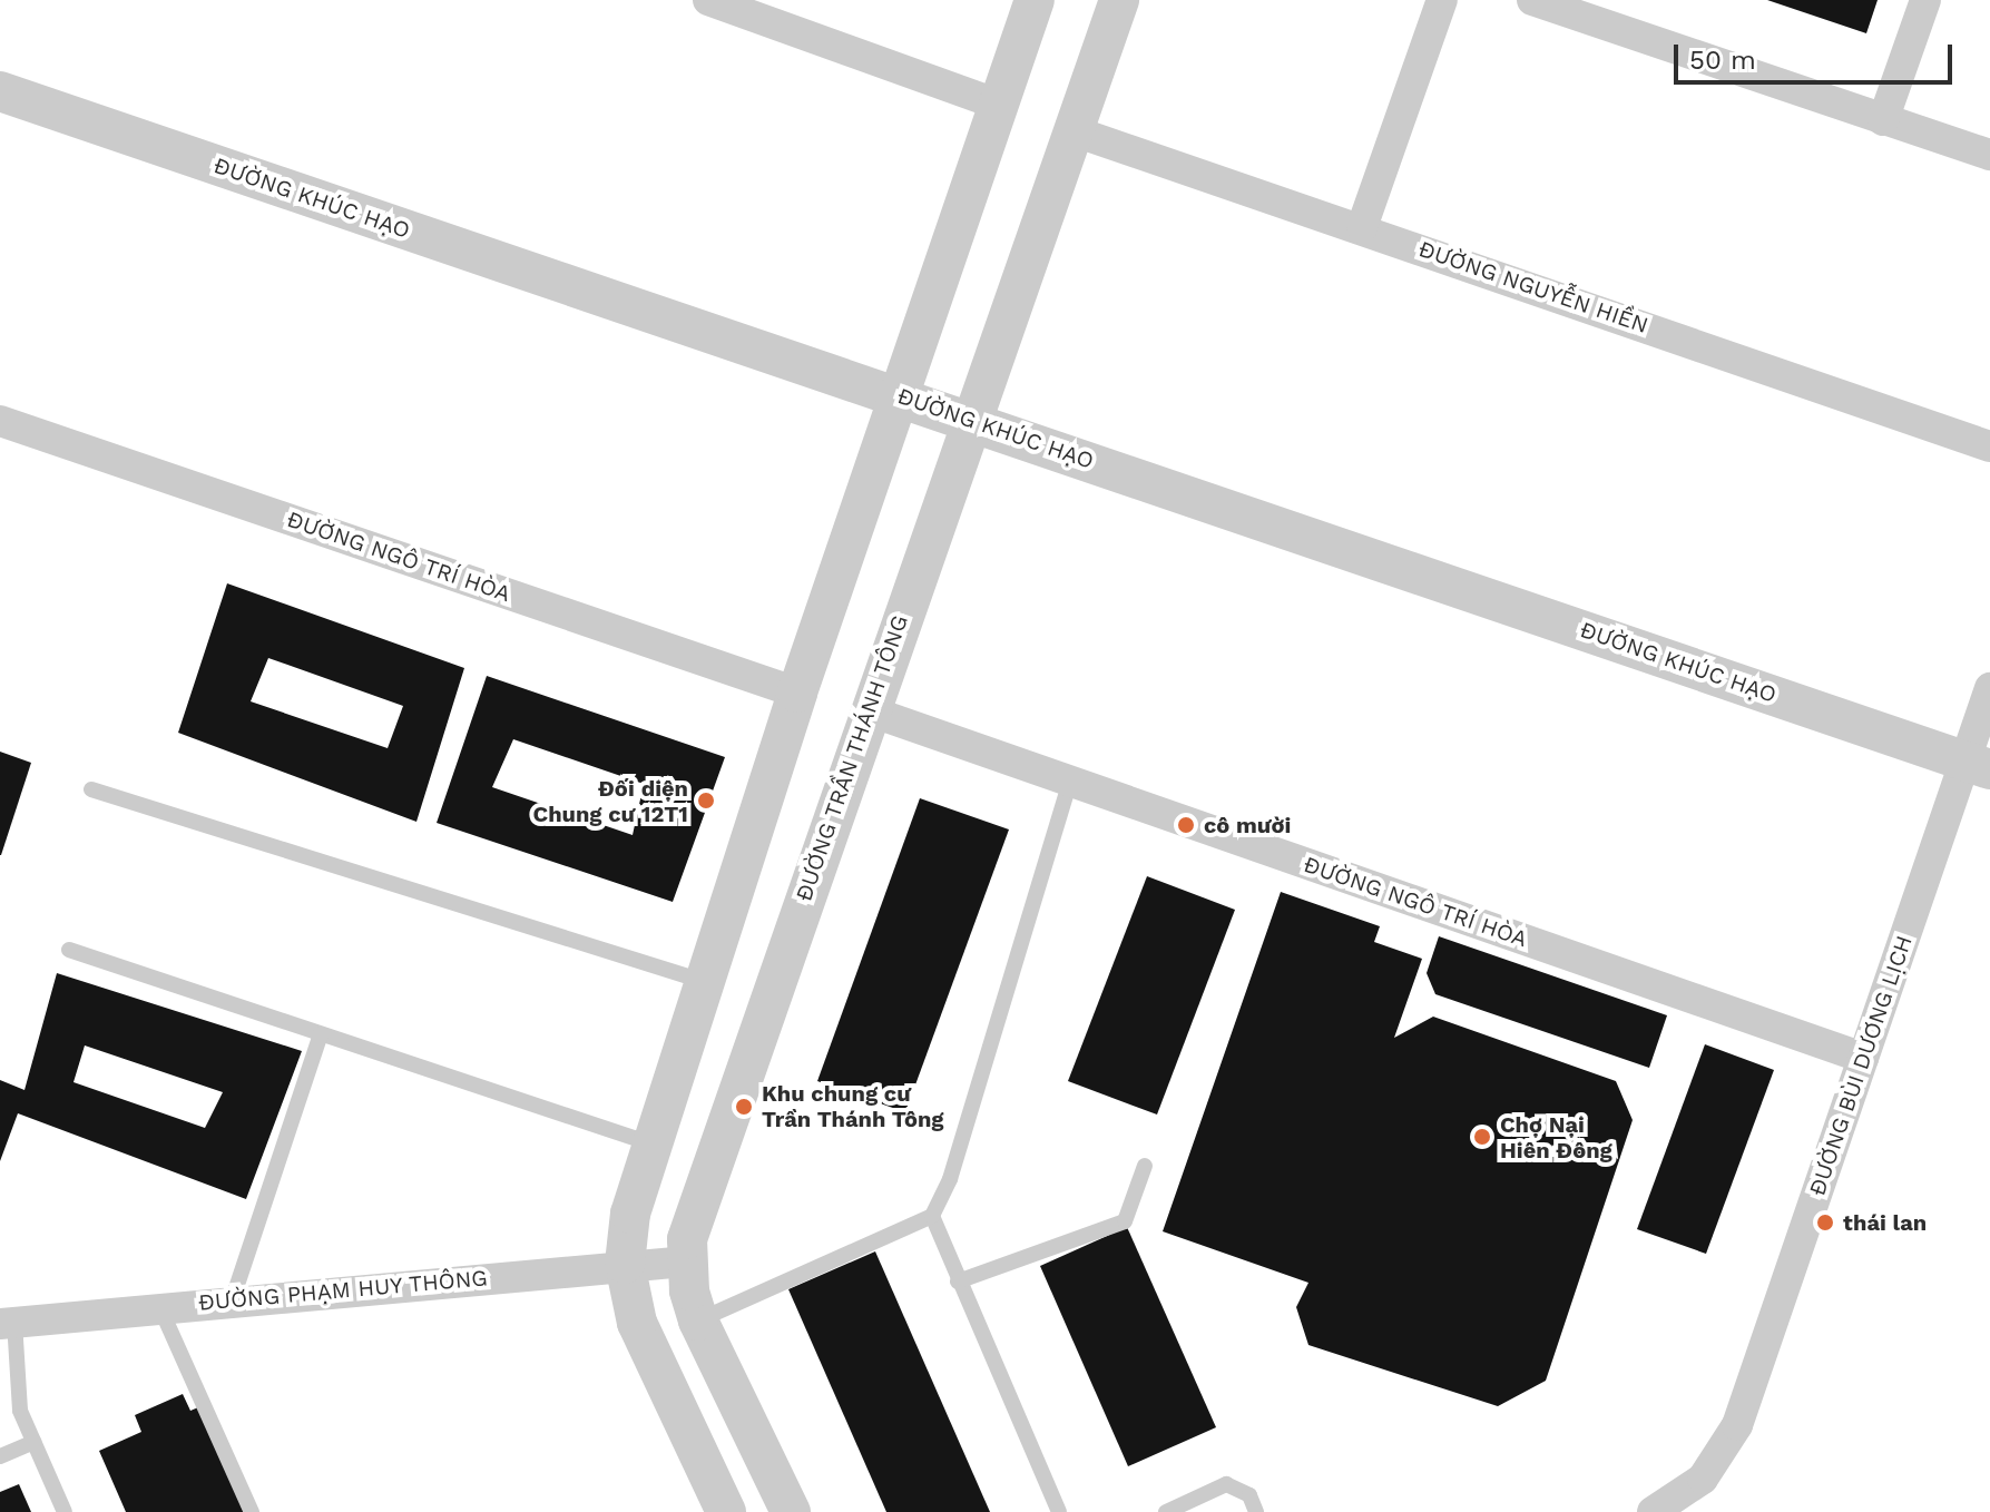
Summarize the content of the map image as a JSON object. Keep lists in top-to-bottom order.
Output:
{
  "streets": {
    "street": [
      "ĐƯỜNG KHÚC HẠO",
      "ĐƯỜNG NGUYỄN HIỀN",
      "ĐƯỜNG NGÔ TRÍ HÒA",
      "ĐƯỜNG TRẦN THÁNH TÔNG",
      "ĐƯỜNG BÙI DƯƠNG LỊCH",
      "ĐƯỜNG PHẠM HUY THÔNG"
    ]
  },
  "crossings": [
    ["ĐƯỜNG KHÚC HẠO", "ĐƯỜNG TRẦN THÁNH TÔNG"],
    ["ĐƯỜNG KHÚC HẠO", "ĐƯỜNG BÙI DƯƠNG LỊCH"],
    ["ĐƯỜNG NGUYỄN HIỀN", "ĐƯỜNG TRẦN THÁNH TÔNG"],
    ["ĐƯỜNG NGÔ TRÍ HÒA", "ĐƯỜNG TRẦN THÁNH TÔNG"],
    ["ĐƯỜNG NGÔ TRÍ HÒA", "ĐƯỜNG BÙI DƯƠNG LỊCH"],
    ["ĐƯỜNG TRẦN THÁNH TÔNG", "ĐƯỜNG PHẠM HUY THÔNG"]
  ],
  "places": [
    "Đối diện Chung cư 12T1",
    "cô mười",
    "Khu chung cư Trần Thánh Tông",
    "Chợ Nại Hiên Đông",
    "thái lan"
  ],
  "scale_bar": "50 m"
}
